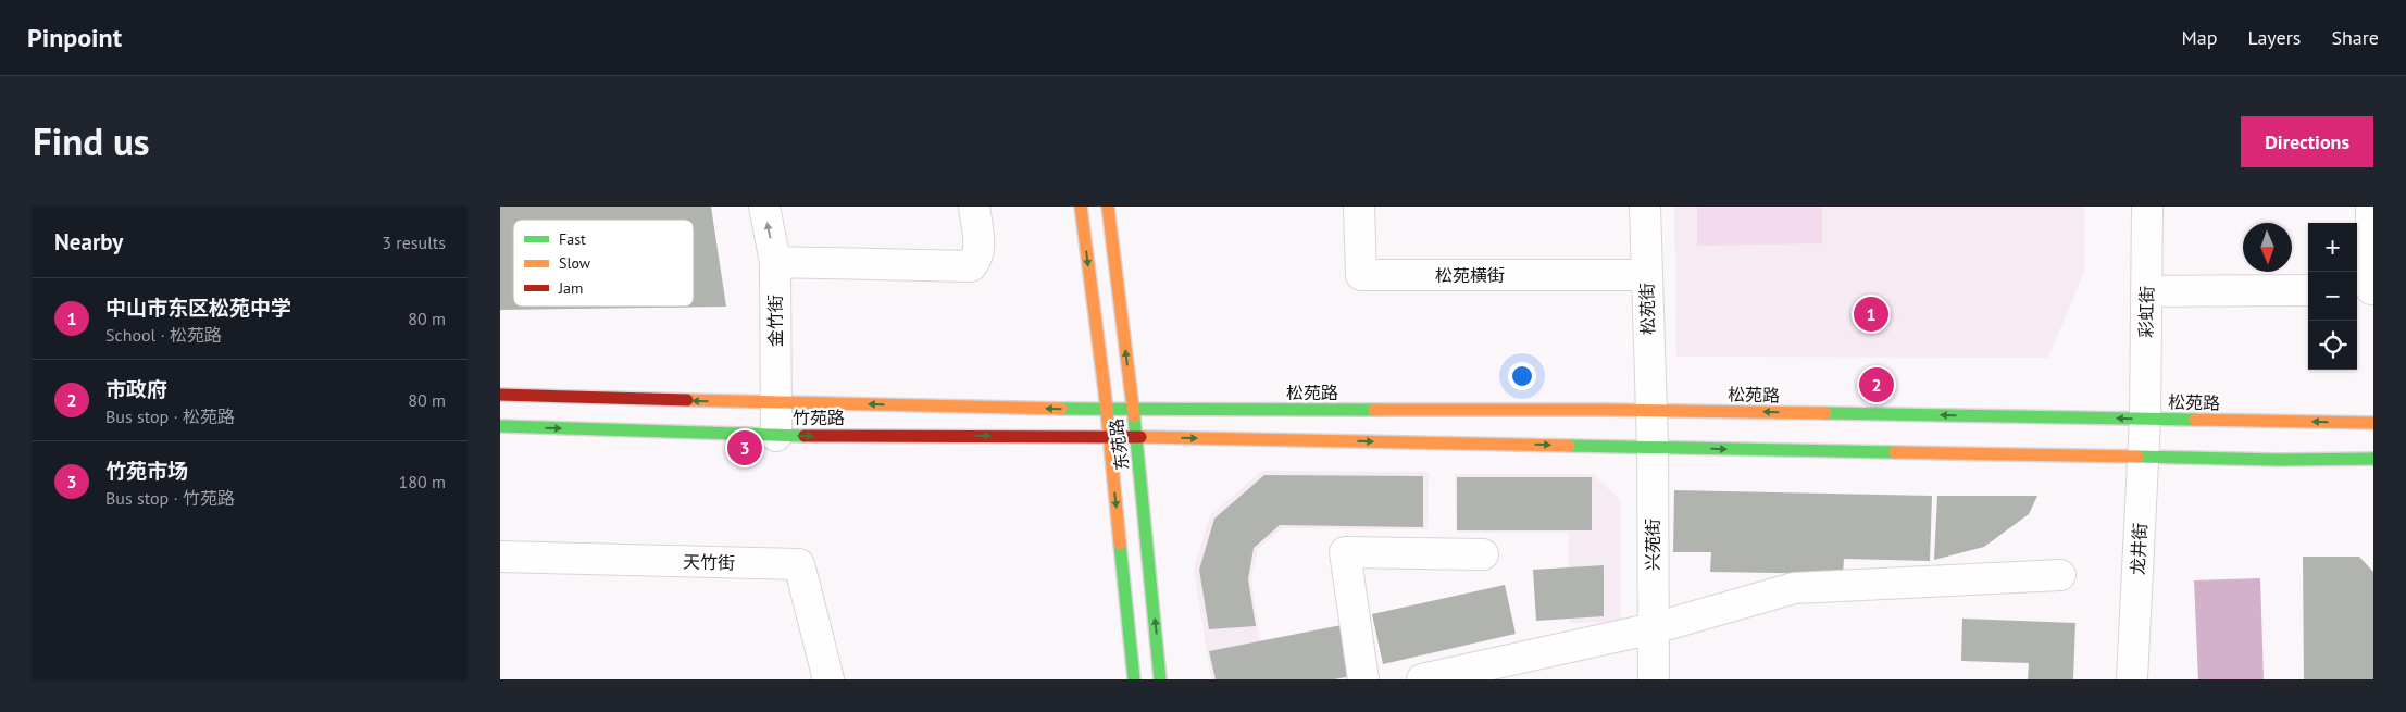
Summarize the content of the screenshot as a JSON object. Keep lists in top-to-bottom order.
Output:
{
  "streets": {
    "street": [
      "松苑横街",
      "松苑街",
      "彩虹街",
      "金竹街",
      "松苑路",
      "竹苑路",
      "东苑路",
      "兴苑街",
      "龙井街",
      "天竹街"
    ]
  },
  "crossings": [
    ["松苑横街", "松苑街"],
    ["松苑街", "松苑路"],
    ["松苑街", "兴苑街"],
    ["彩虹街", "松苑路"],
    ["彩虹街", "龙井街"],
    ["金竹街", "竹苑路"],
    ["松苑路", "竹苑路"],
    ["松苑路", "东苑路"],
    ["松苑路", "兴苑街"],
    ["松苑路", "龙井街"],
    ["竹苑路", "东苑路"]
  ],
  "legend": ["Fast", "Slow", "Jam"],
  "north": "bottom",
  "page": {
    "header": "Pinpoint",
    "nav": ["Map", "Layers", "Share"],
    "title": "Find us",
    "buttons": "Directions",
    "heading": ["Nearby", "3 results"],
    "map_buttons": ["+", "−"],
    "list": [
      {
        "mark": "1",
        "name": "中山市东区松苑中学",
        "note": "School · 松苑路",
        "value": "80 m"
      },
      {
        "mark": "2",
        "name": "市政府",
        "note": "Bus stop · 松苑路",
        "value": "80 m"
      },
      {
        "mark": "3",
        "name": "竹苑市场",
        "note": "Bus stop · 竹苑路",
        "value": "180 m"
      }
    ],
    "pins": ["1", "2", "3"]
  }
}
